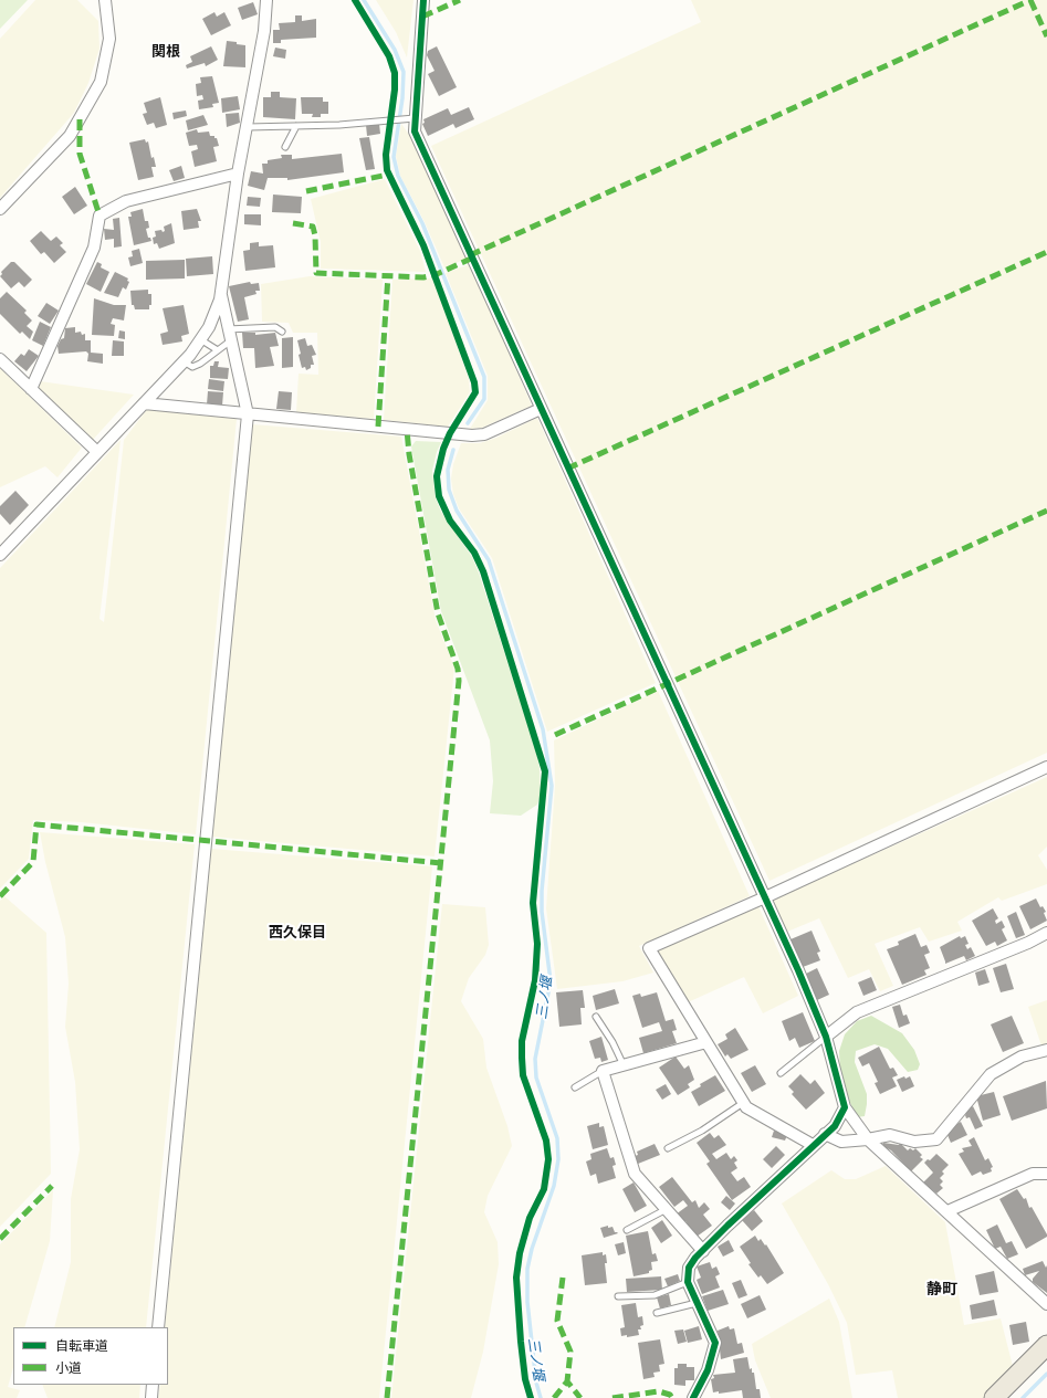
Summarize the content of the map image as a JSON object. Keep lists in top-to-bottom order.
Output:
{
  "districts": ["関根", "西久保目", "静町"],
  "water": ["三ノ堰"],
  "legend": ["自転車道", "小道"]
}
